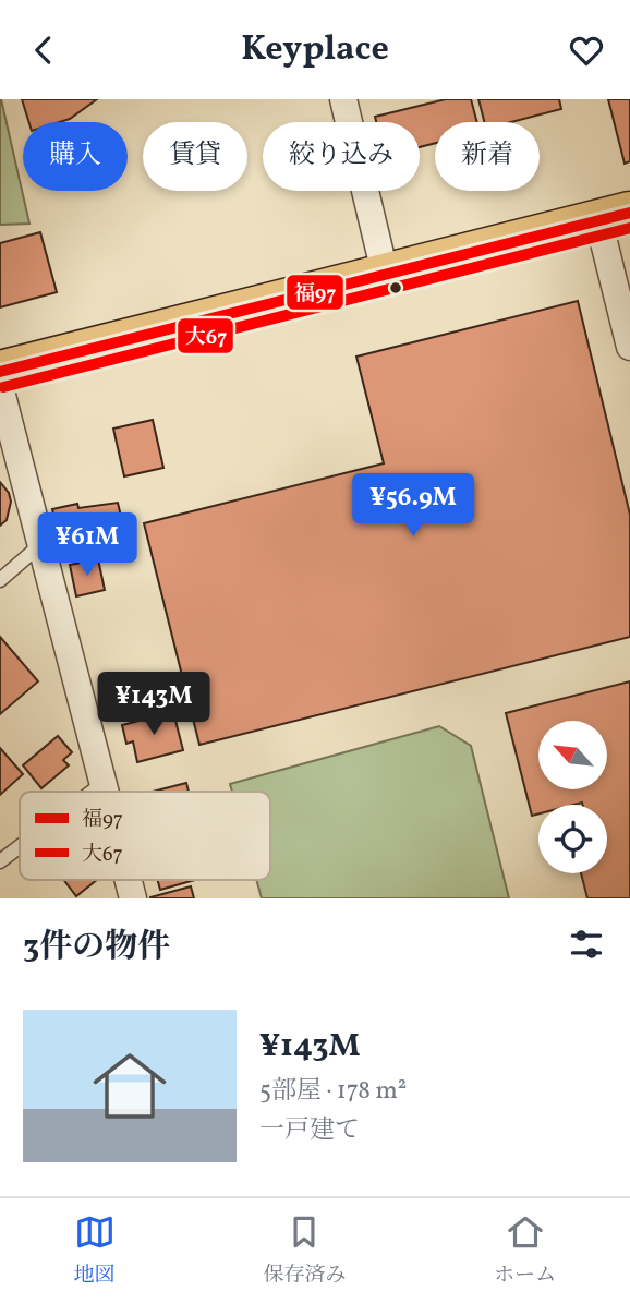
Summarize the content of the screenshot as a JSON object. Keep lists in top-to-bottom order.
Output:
{
  "lines": ["transit line 福97", "transit line 大67"],
  "legend": ["福97", "大67"],
  "north": "top left",
  "page": {
    "header": "Keyplace",
    "chip": [
      "購入",
      "賃貸",
      "絞り込み",
      "新着"
    ],
    "price": ["¥56.9M", "¥61M", "¥143M"],
    "heading": "3件の物件",
    "list": [
      {
        "name": "¥143M",
        "note": "5部屋 · 178 m² · 一戸建て"
      }
    ],
    "tabs": ["地図", "保存済み", "ホーム"]
  }
}
